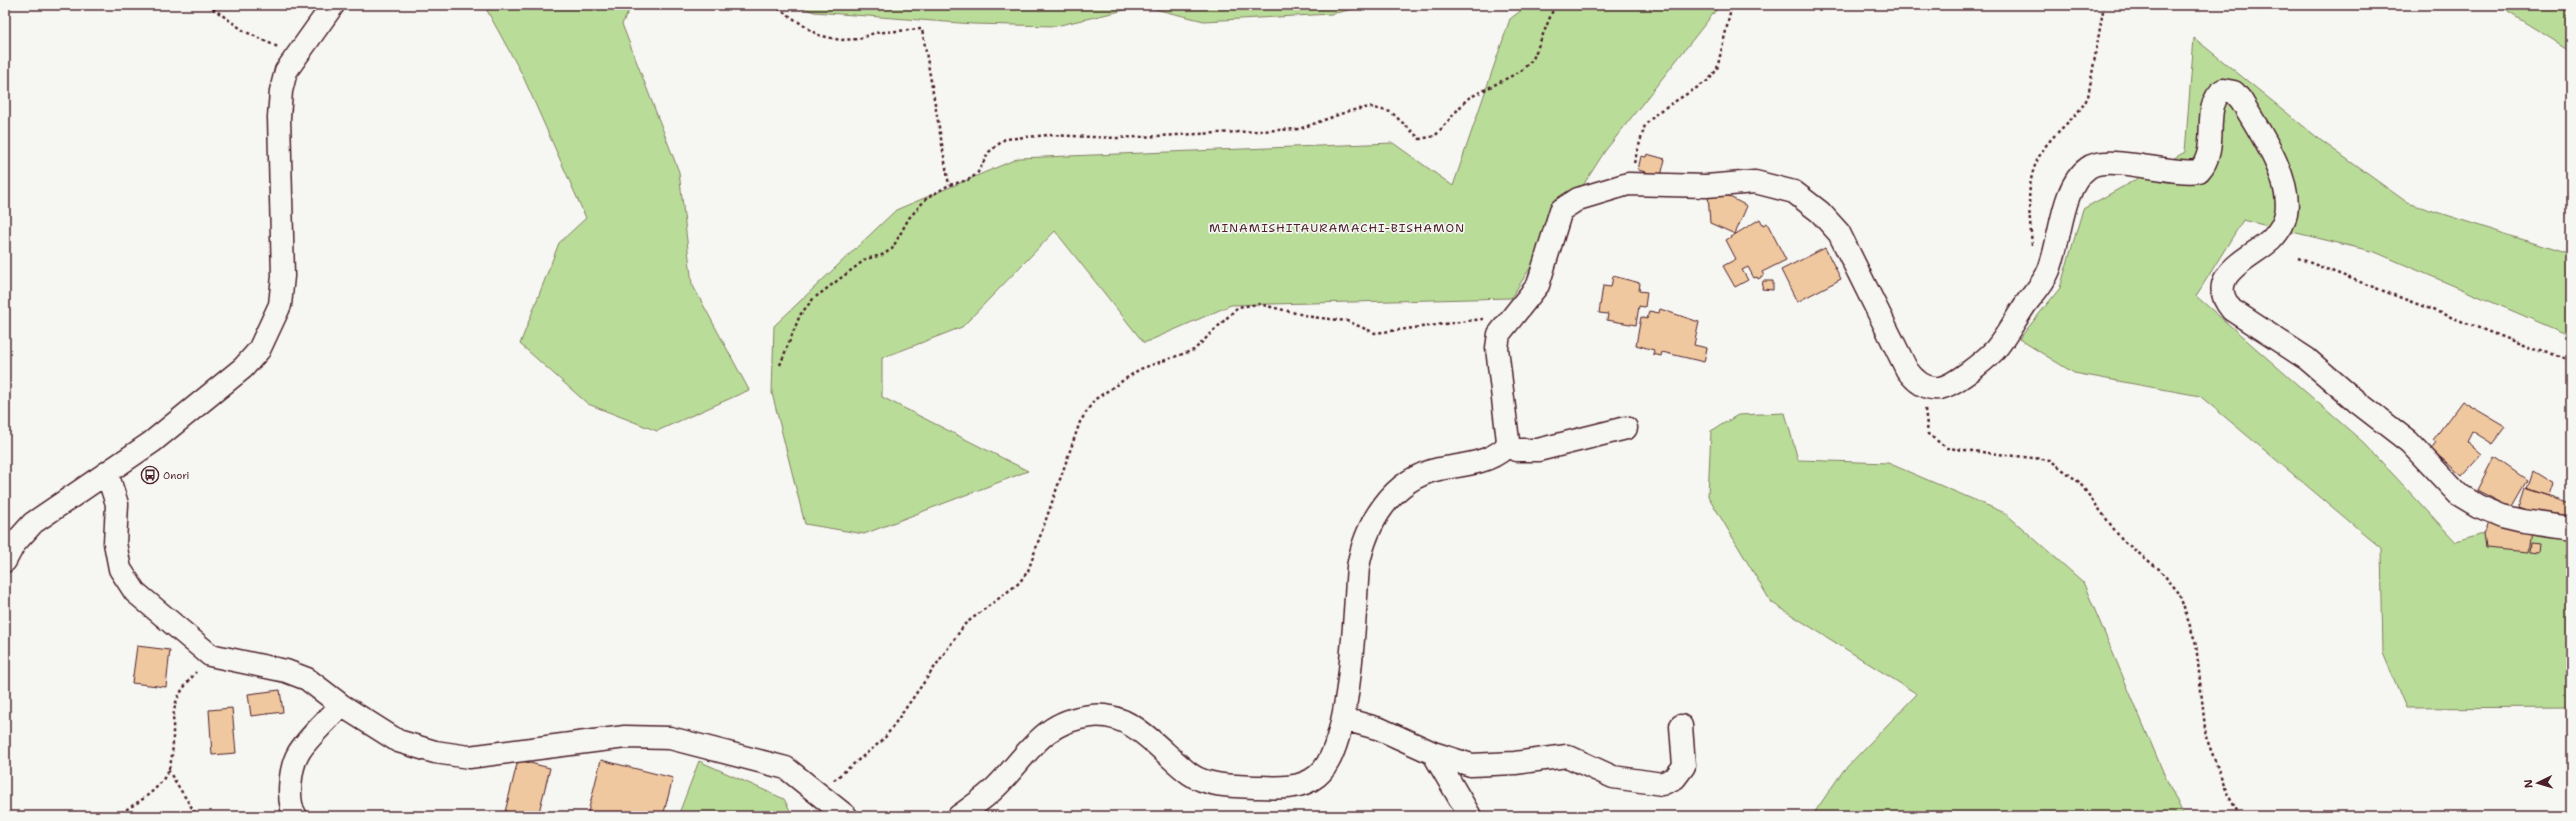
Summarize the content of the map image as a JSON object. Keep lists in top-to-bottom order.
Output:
{
  "districts": ["MINAMISHITAURAMACHI-BISHAMON"],
  "places": {
    "bus stop": ["Onori"]
  },
  "north": "left"
}
